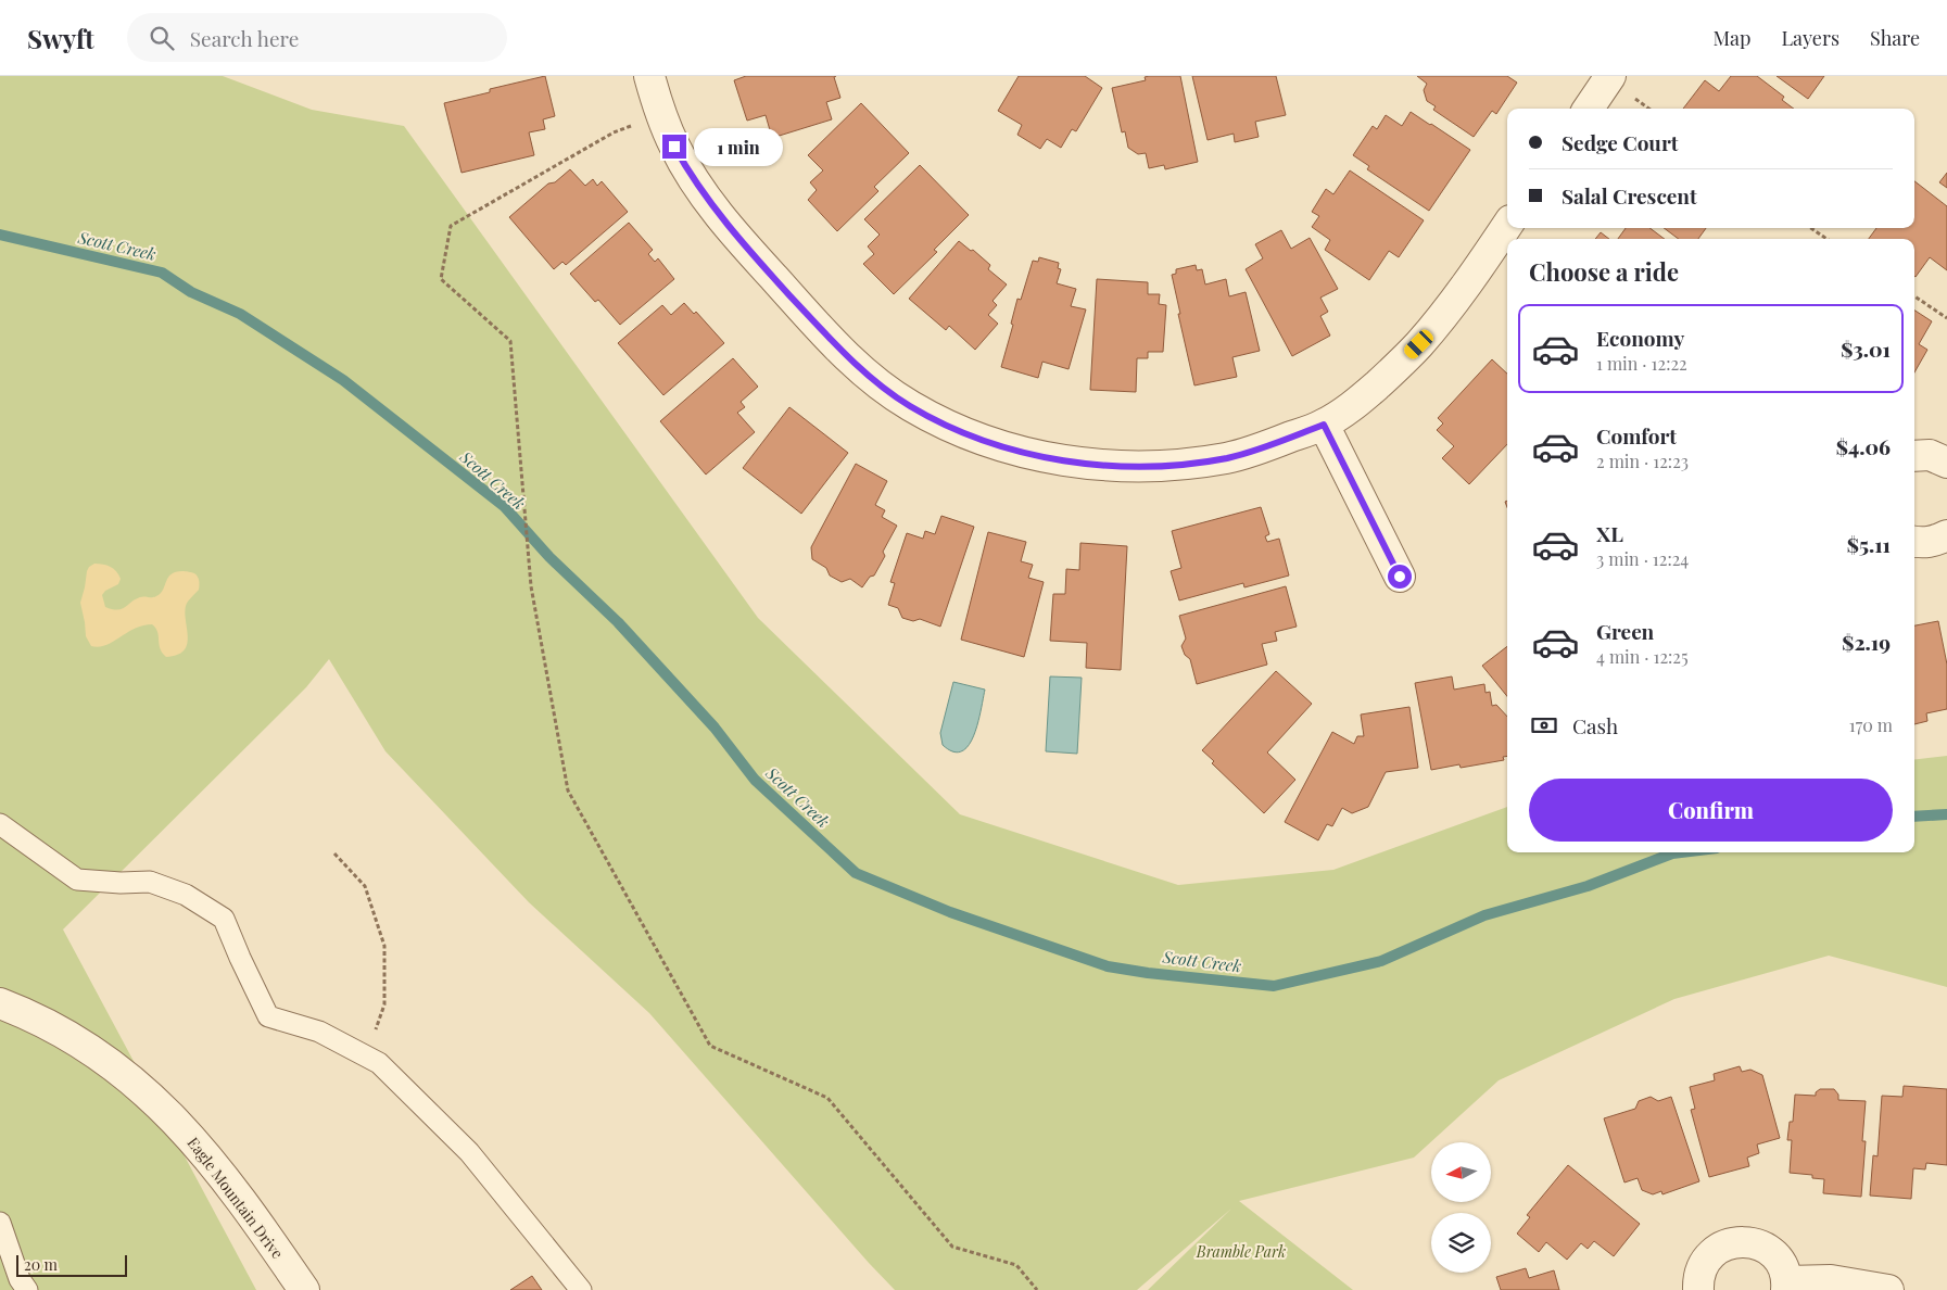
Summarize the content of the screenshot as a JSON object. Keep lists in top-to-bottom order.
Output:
{
  "streets": {
    "street": ["Eagle Mountain Drive"]
  },
  "water": ["Scott Creek"],
  "parks": ["Bramble Park"],
  "scale_bar": "20 m",
  "north": "left",
  "page": {
    "header": "Swyft",
    "search": "Search here",
    "nav": ["Map", "Layers", "Share"],
    "banner": ["Sedge Court", "Salal Crescent"],
    "bubble": "1 min",
    "heading": "Choose a ride",
    "list": [
      {
        "name": "Economy",
        "note": "1 min · 12:22",
        "value": "$3.01"
      },
      {
        "name": "Comfort",
        "note": "2 min · 12:23",
        "value": "$4.06"
      },
      {
        "name": "XL",
        "note": "3 min · 12:24",
        "value": "$5.11"
      },
      {
        "name": "Green",
        "note": "4 min · 12:25",
        "value": "$2.19"
      }
    ],
    "pay": ["Cash", "170 m"],
    "buttons": "Confirm",
    "scale": "20 m"
  }
}
